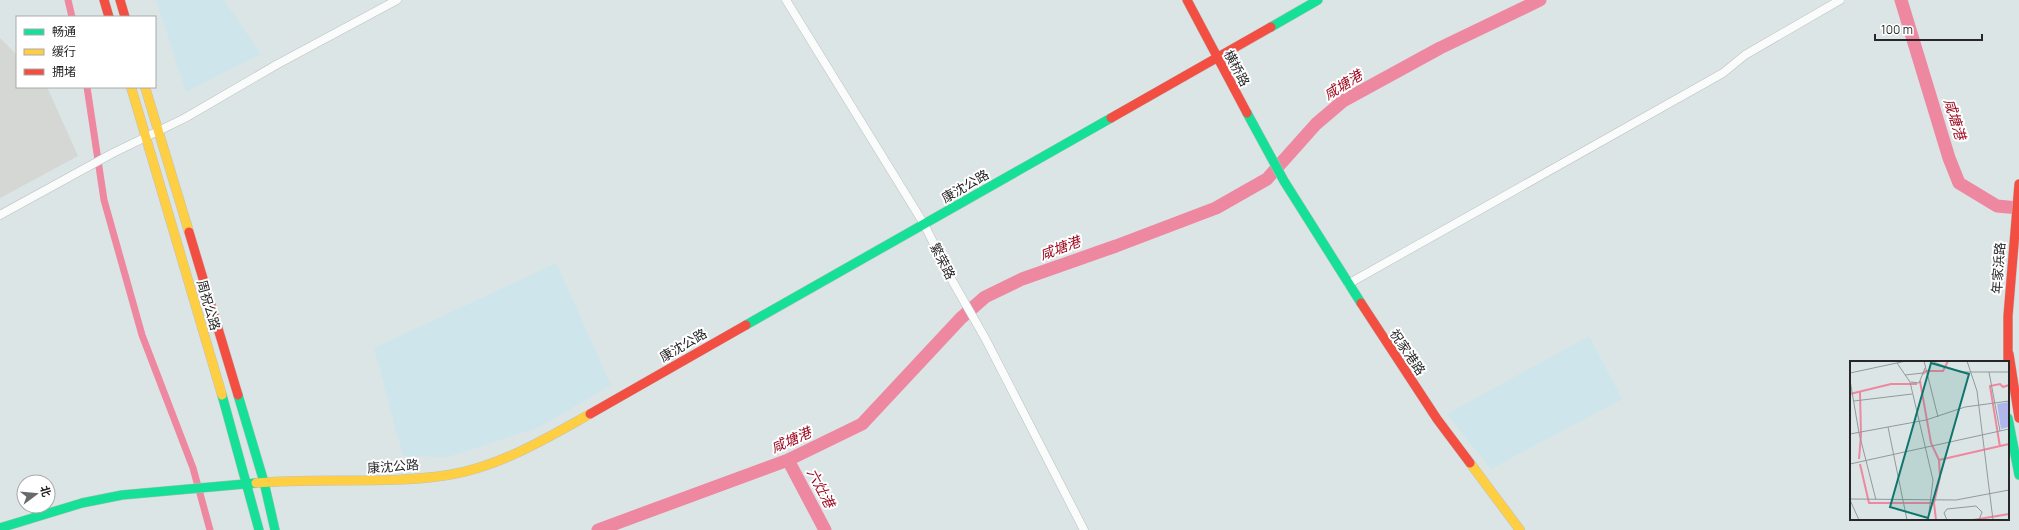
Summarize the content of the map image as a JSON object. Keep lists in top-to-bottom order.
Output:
{
  "streets": {
    "main road": [
      "横桥路",
      "康沈公路",
      "年家浜路",
      "周祝公路",
      "祝家港路"
    ],
    "street": ["繁荣路"]
  },
  "crossings": [
    ["横桥路", "康沈公路"],
    ["横桥路", "祝家港路"],
    ["康沈公路", "繁荣路"],
    ["康沈公路", "周祝公路"]
  ],
  "water": ["咸塘港", "六灶港"],
  "legend": ["畅通", "缓行", "拥堵"],
  "scale_bar": "100 m",
  "north": "right"
}
